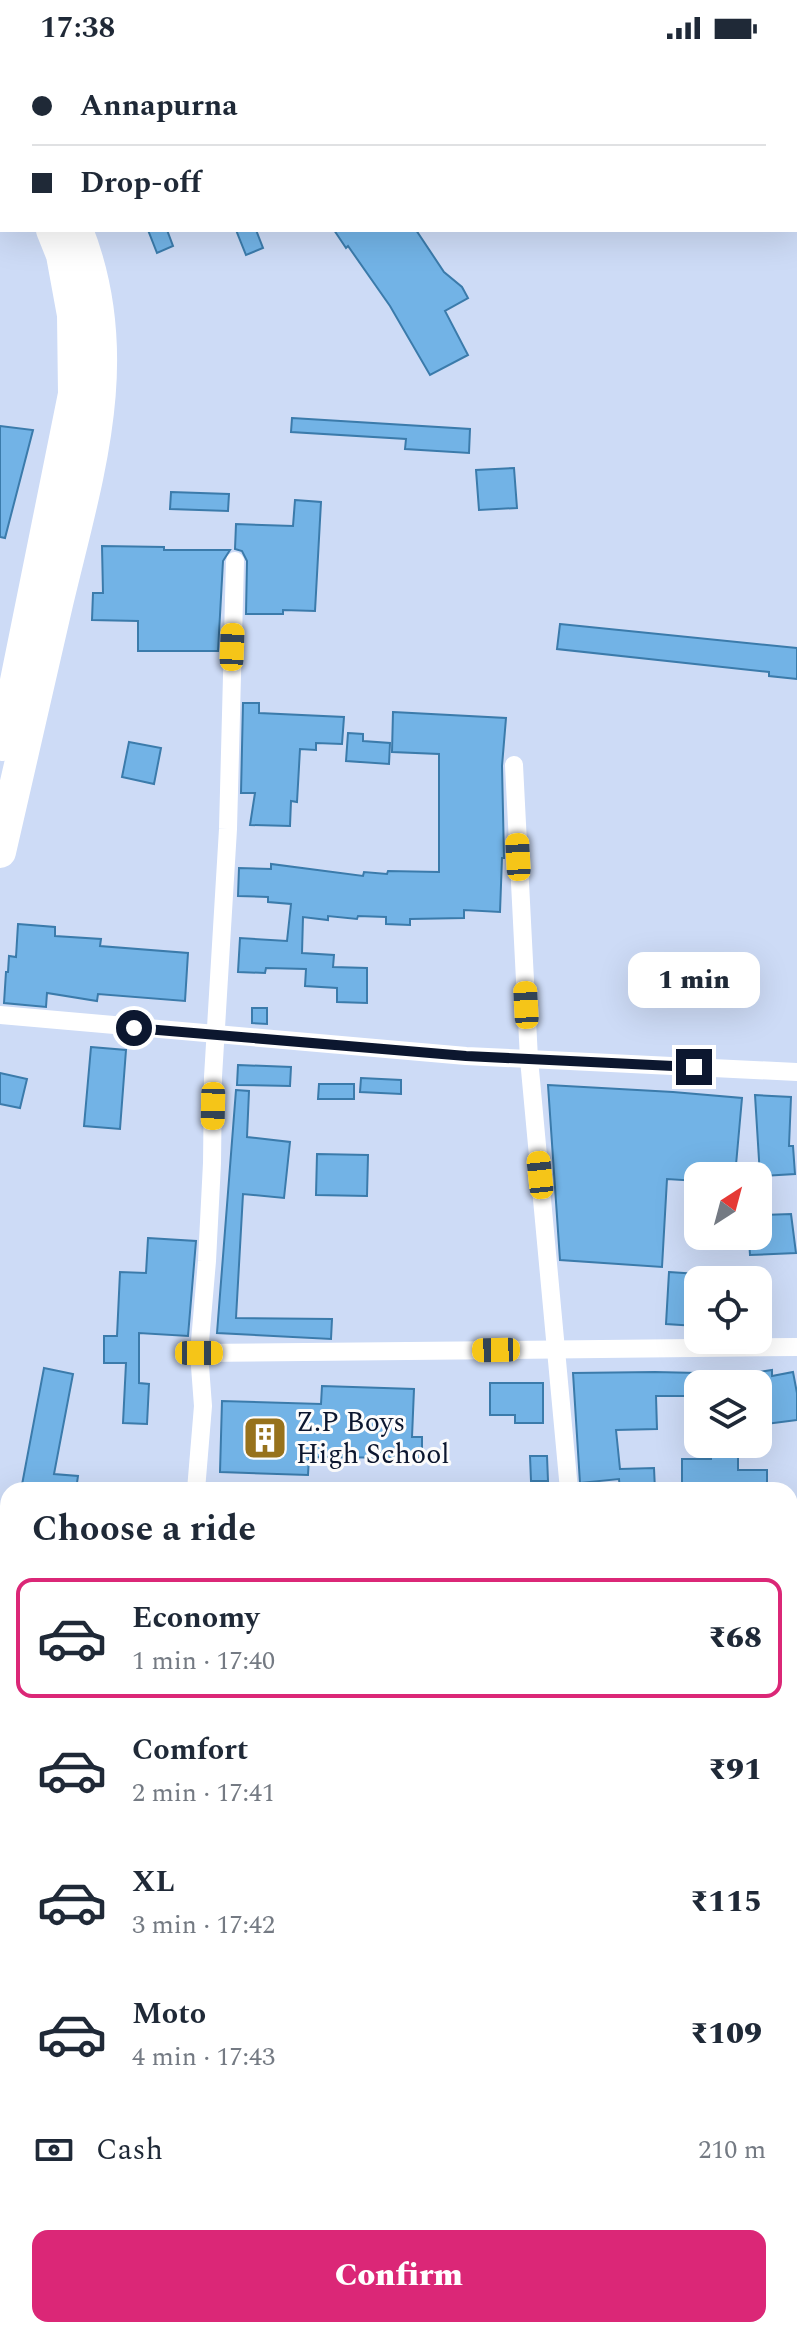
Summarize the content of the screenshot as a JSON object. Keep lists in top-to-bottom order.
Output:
{
  "places": {
    "building": ["Z.P Boys High School"]
  },
  "north": "top right",
  "page": {
    "status": "17:38",
    "banner": ["Annapurna", "Drop-off"],
    "bubble": "1 min",
    "heading": "Choose a ride",
    "list": [
      {
        "name": "Economy",
        "note": "1 min · 17:40",
        "value": "₹68"
      },
      {
        "name": "Comfort",
        "note": "2 min · 17:41",
        "value": "₹91"
      },
      {
        "name": "XL",
        "note": "3 min · 17:42",
        "value": "₹115"
      },
      {
        "name": "Moto",
        "note": "4 min · 17:43",
        "value": "₹109"
      }
    ],
    "pay": ["Cash", "210 m"],
    "buttons": "Confirm"
  }
}
